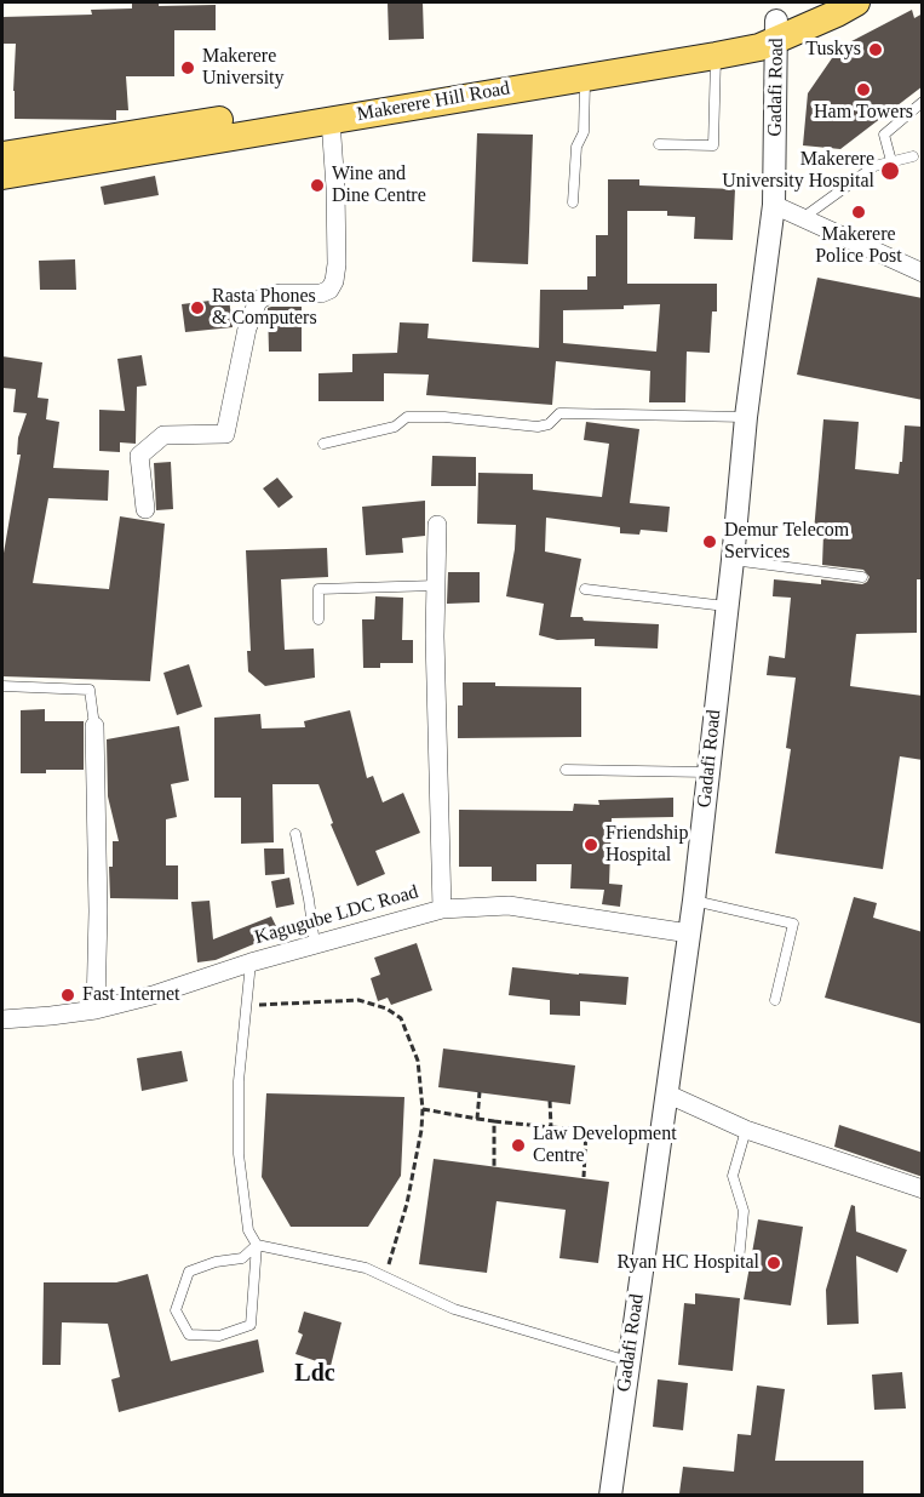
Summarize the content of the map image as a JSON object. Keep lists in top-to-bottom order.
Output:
{
  "streets": {
    "main road": ["Makerere Hill Road"],
    "street": ["Gadafi Road", "Kagugube LDC Road"]
  },
  "crossings": [
    ["Gadafi Road", "Makerere Hill Road"],
    ["Gadafi Road", "Kagugube LDC Road"]
  ],
  "districts": ["Ldc"],
  "places": [
    "Tuskys",
    "Makerere University",
    "Ham Towers",
    "Makerere University Hospital",
    "Wine and Dine Centre",
    "Makerere Police Post",
    "Rasta Phones & Computers",
    "Demur Telecom Services",
    "Friendship Hospital",
    "Fast Internet",
    "Law Development Centre",
    "Ryan HC Hospital"
  ]
}
